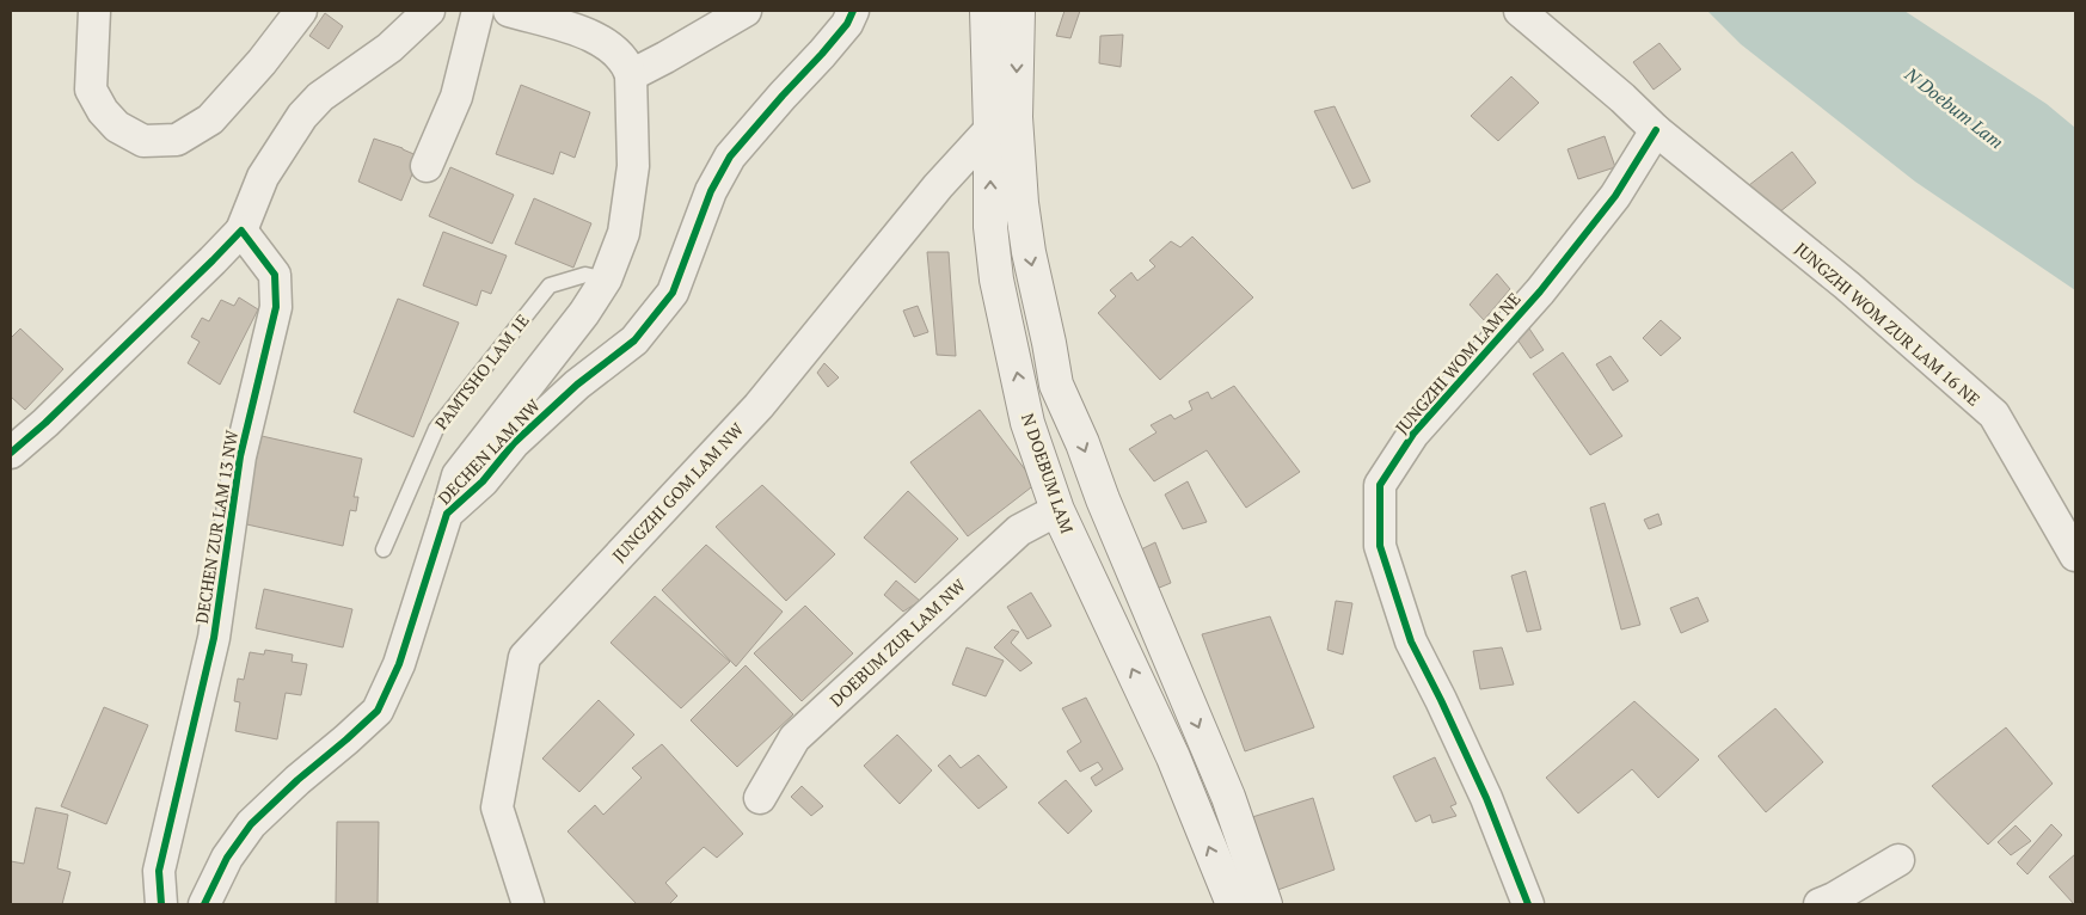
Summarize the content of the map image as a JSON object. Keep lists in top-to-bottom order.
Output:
{
  "streets": {
    "main road": ["N DOEBUM LAM"],
    "street": [
      "JUNGZHI WOM ZUR LAM 16 NE",
      "JUNGZHI WOM LAM NE",
      "DECHEN LAM NW",
      "JUNGZHI GOM LAM NW",
      "DECHEN ZUR LAM 13 NW",
      "DOEBUM ZUR LAM NW"
    ],
    "lane": ["PAMTSHO LAM 1E"]
  },
  "crossings": [
    ["JUNGZHI WOM ZUR LAM 16 NE", "JUNGZHI WOM LAM NE"],
    ["N DOEBUM LAM", "JUNGZHI GOM LAM NW"],
    ["N DOEBUM LAM", "DOEBUM ZUR LAM NW"]
  ],
  "water": ["N Doebum Lam"]
}
